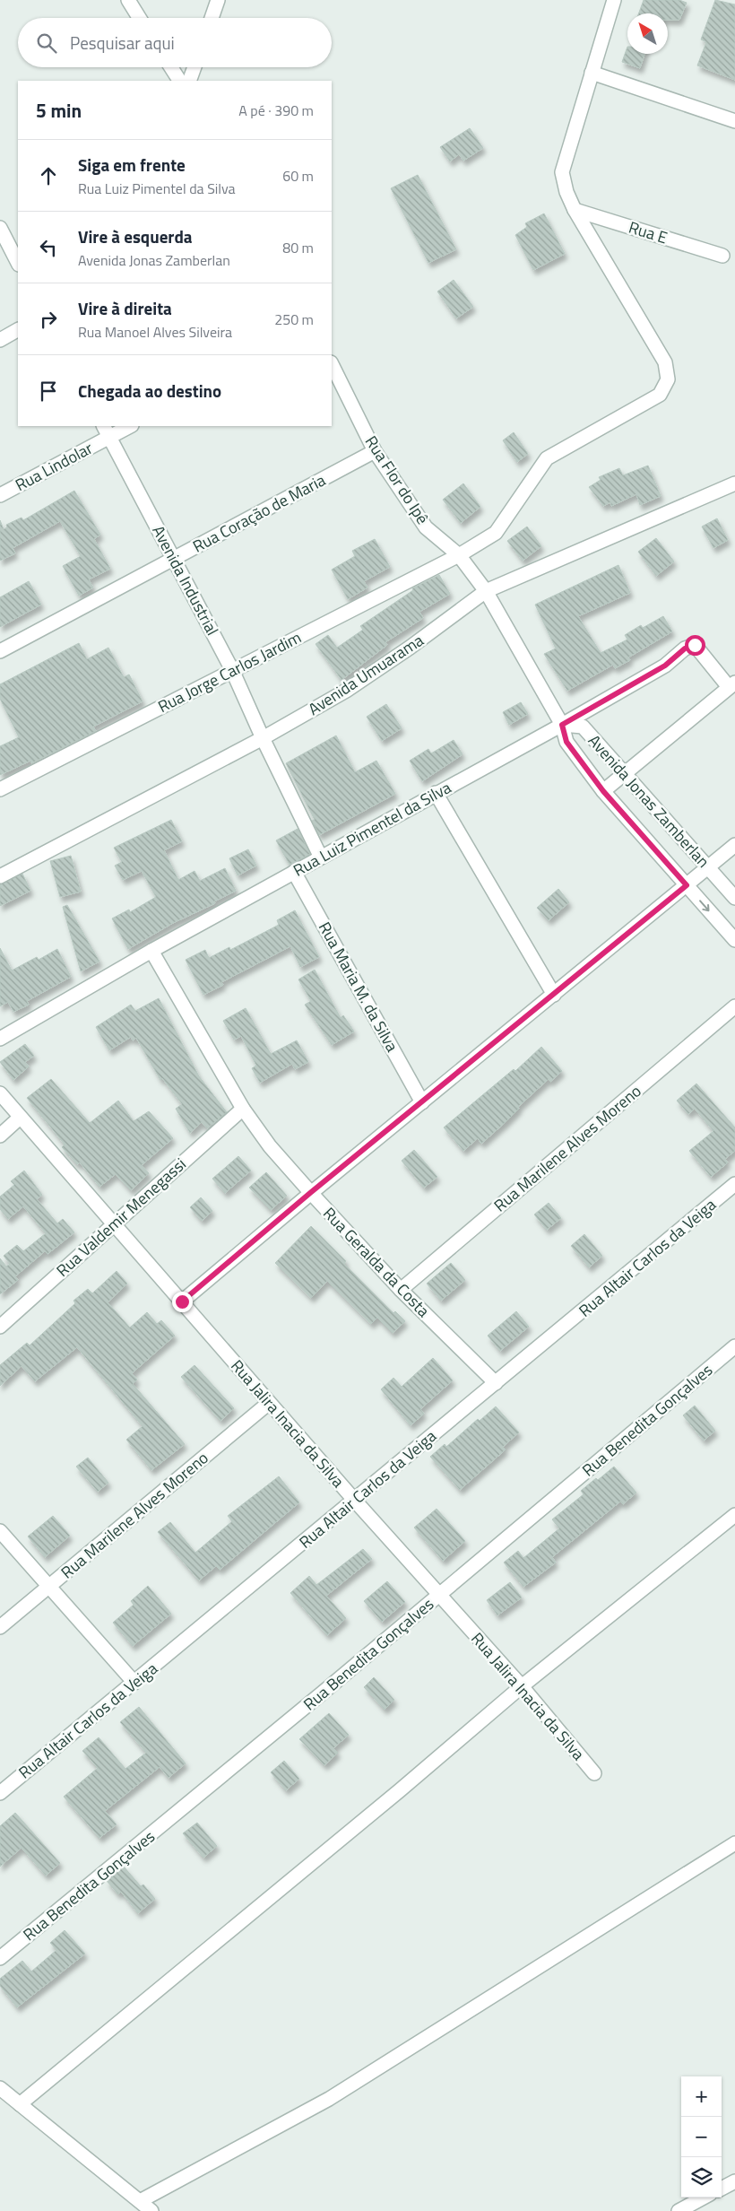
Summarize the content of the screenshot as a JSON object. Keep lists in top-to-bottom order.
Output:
{
  "streets": {
    "street": [
      "Rua E",
      "Rua Lindolar",
      "Rua Flor do Ipê",
      "Rua Coração de Maria",
      "Avenida Industrial",
      "Rua Jorge Carlos Jardim",
      "Avenida Umuarama",
      "Avenida Jonas Zamberlan",
      "Rua Luiz Pimentel da Silva",
      "Rua Maria M. da Silva",
      "Rua Marilene Alves Moreno",
      "Rua Valdemir Menegassi",
      "Rua Altair Carlos da Veiga",
      "Rua Geralda da Costa",
      "Rua Benedita Gonçalves",
      "Rua Jalira Inacia da Silva"
    ]
  },
  "crossings": [
    ["Rua E", "Rua Jorge Carlos Jardim"],
    ["Rua Lindolar", "Avenida Industrial"],
    ["Rua Flor do Ipê", "Rua Coração de Maria"],
    ["Rua Flor do Ipê", "Rua Jorge Carlos Jardim"],
    ["Rua Flor do Ipê", "Avenida Umuarama"],
    ["Rua Flor do Ipê", "Avenida Jonas Zamberlan"],
    ["Rua Flor do Ipê", "Rua Luiz Pimentel da Silva"],
    ["Rua Coração de Maria", "Avenida Industrial"],
    ["Avenida Industrial", "Rua Jorge Carlos Jardim"],
    ["Avenida Industrial", "Avenida Umuarama"],
    ["Avenida Industrial", "Rua Luiz Pimentel da Silva"],
    ["Avenida Jonas Zamberlan", "Rua Luiz Pimentel da Silva"],
    ["Rua Luiz Pimentel da Silva", "Rua Maria M. da Silva"],
    ["Rua Luiz Pimentel da Silva", "Rua Geralda da Costa"],
    ["Rua Marilene Alves Moreno", "Rua Geralda da Costa"],
    ["Rua Marilene Alves Moreno", "Rua Jalira Inacia da Silva"],
    ["Rua Valdemir Menegassi", "Rua Geralda da Costa"],
    ["Rua Valdemir Menegassi", "Rua Jalira Inacia da Silva"],
    ["Rua Altair Carlos da Veiga", "Rua Geralda da Costa"],
    ["Rua Altair Carlos da Veiga", "Rua Jalira Inacia da Silva"],
    ["Rua Benedita Gonçalves", "Rua Jalira Inacia da Silva"]
  ],
  "north": "top left",
  "page": {
    "search": "Pesquisar aqui",
    "heading": ["5 min", "A pé · 390 m"],
    "list": [
      ["Siga em frente", "Rua Luiz Pimentel da Silva", "60 m"],
      ["Vire à esquerda", "Avenida Jonas Zamberlan", "80 m"],
      ["Vire à direita", "Rua Manoel Alves Silveira", "250 m"],
      "Chegada ao destino"
    ],
    "map_buttons": ["+", "−"]
  }
}
